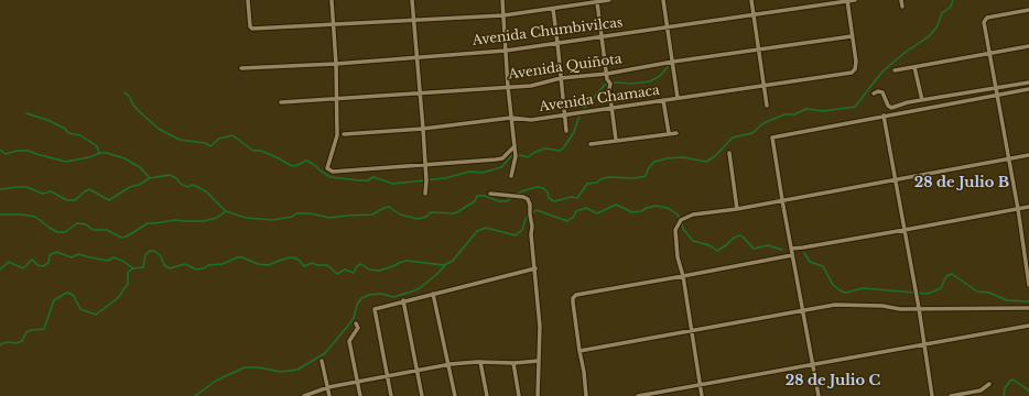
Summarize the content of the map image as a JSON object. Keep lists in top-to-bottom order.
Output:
{
  "streets": {
    "street": ["Avenida Chumbivilcas", "Avenida Quiñota", "Avenida Chamaca"]
  },
  "crossings": [
    ["Avenida Quiñota", "Avenida Chamaca"]
  ],
  "districts": ["28 de Julio B", "28 de Julio C"]
}
